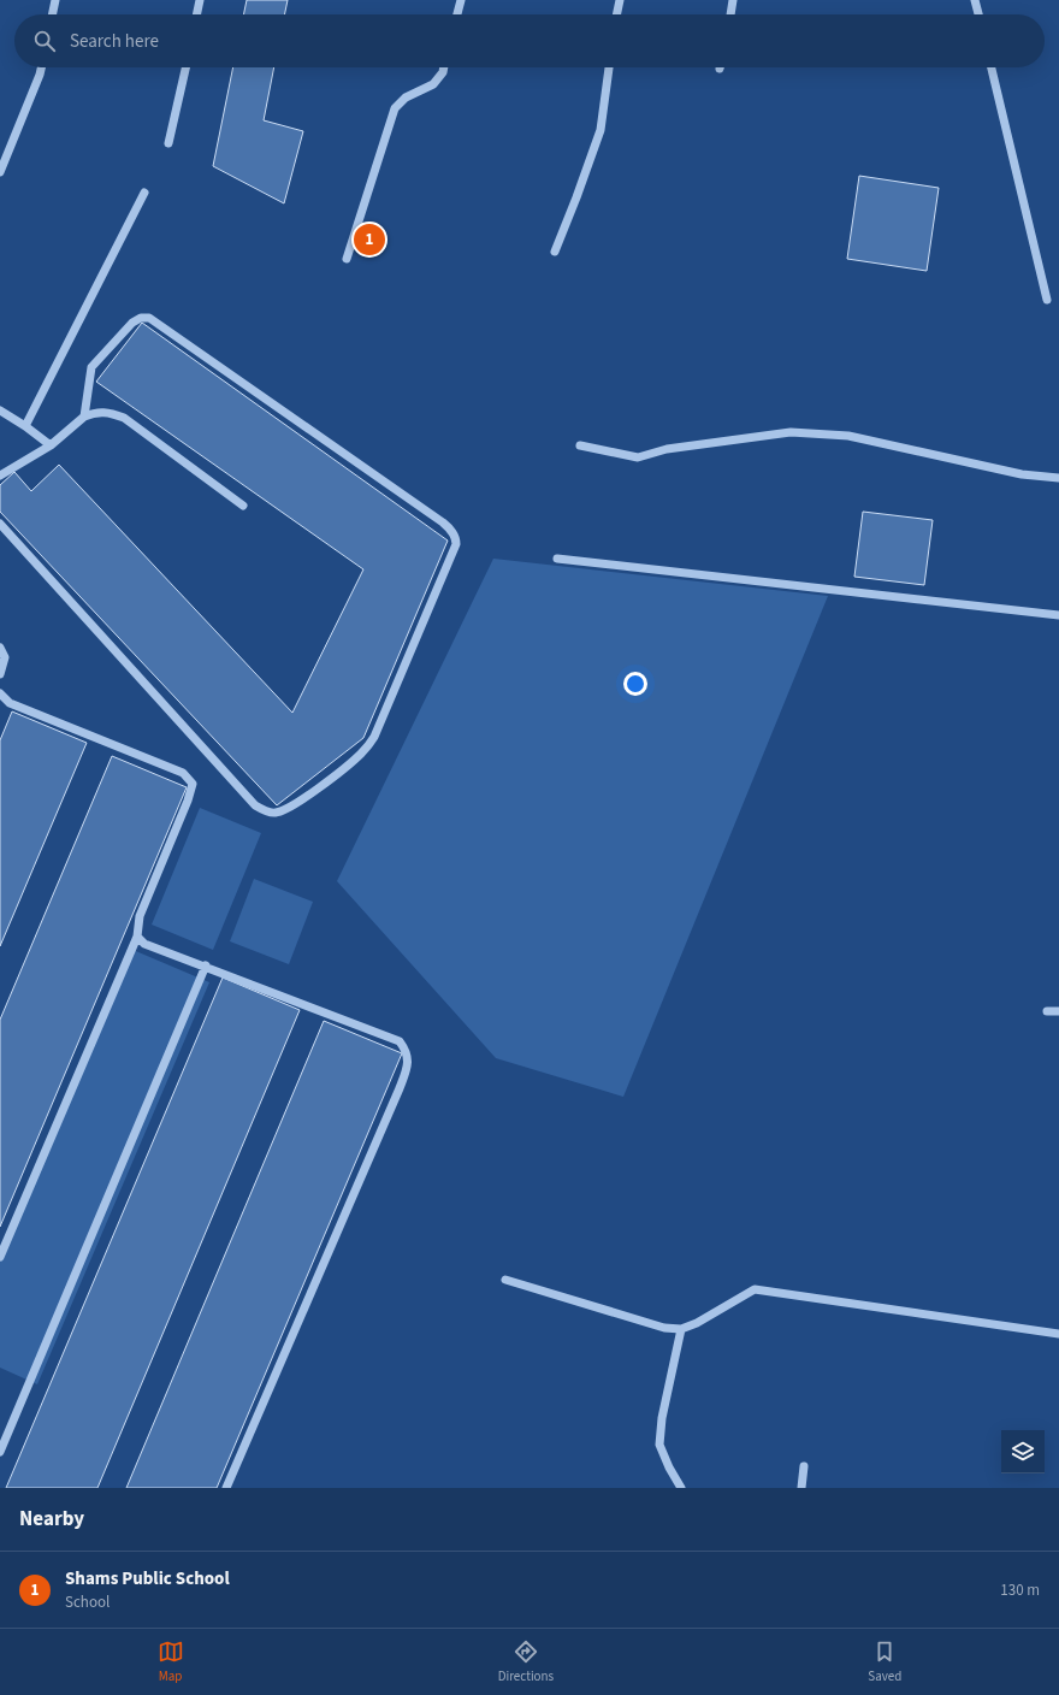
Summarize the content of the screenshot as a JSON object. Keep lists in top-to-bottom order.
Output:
{
  "page": {
    "search": "Search here",
    "pins": "1",
    "heading": "Nearby",
    "list": [
      {
        "mark": "1",
        "name": "Shams Public School",
        "note": "School",
        "value": "130 m"
      }
    ],
    "nav": ["Map", "Directions", "Saved"]
  }
}
